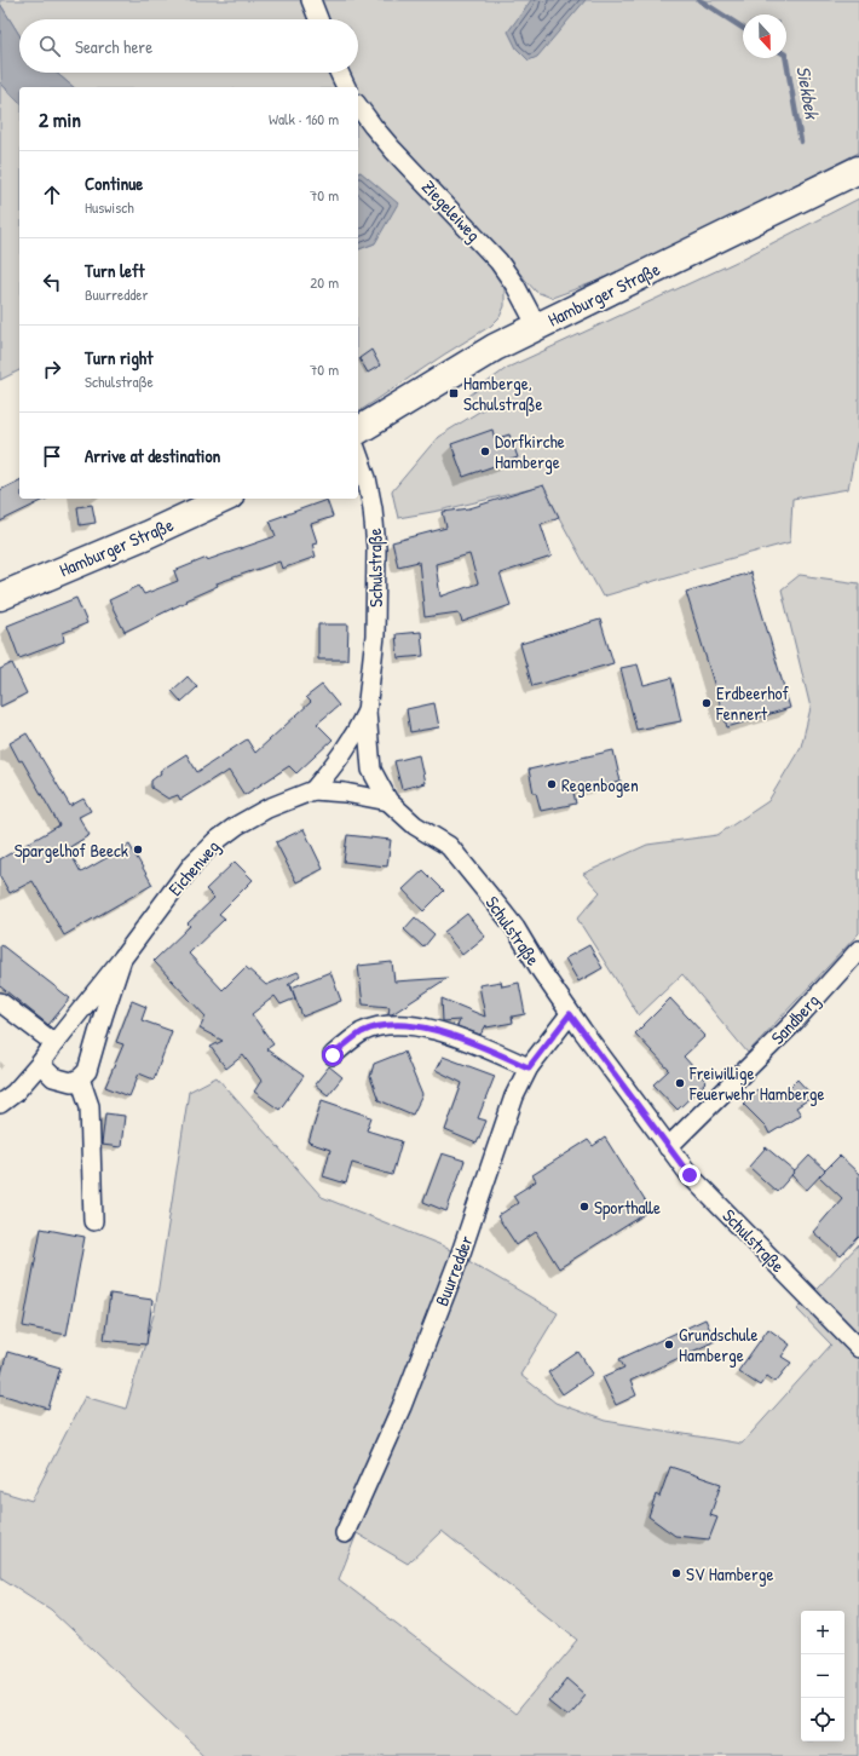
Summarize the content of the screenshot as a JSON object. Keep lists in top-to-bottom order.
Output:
{
  "streets": {
    "main road": ["Hamburger Straße"],
    "street": [
      "Ziegeleiweg",
      "Schulstraße",
      "Eichenweg",
      "Sandberg",
      "Buurredder"
    ]
  },
  "crossings": [
    ["Ziegeleiweg", "Hamburger Straße"],
    ["Schulstraße", "Eichenweg"],
    ["Schulstraße", "Sandberg"],
    ["Schulstraße", "Buurredder"]
  ],
  "water": ["Siekbek"],
  "places": {
    "transit": ["Hamberge, Schulstraße"],
    "other": [
      "Dorfkirche Hamberge",
      "Erdbeerhof Fennert",
      "Regenbogen",
      "Spargelhof Beeck",
      "Freiwillige Feuerwehr Hamberge",
      "Sporthalle",
      "Grundschule Hamberge",
      "SV Hamberge"
    ]
  },
  "north": "bottom",
  "page": {
    "search": "Search here",
    "heading": ["2 min", "Walk · 160 m"],
    "list": [
      ["Continue", "Huswisch", "70 m"],
      ["Turn left", "Buurredder", "20 m"],
      ["Turn right", "Schulstraße", "70 m"],
      "Arrive at destination"
    ],
    "map_buttons": ["+", "−"]
  }
}
